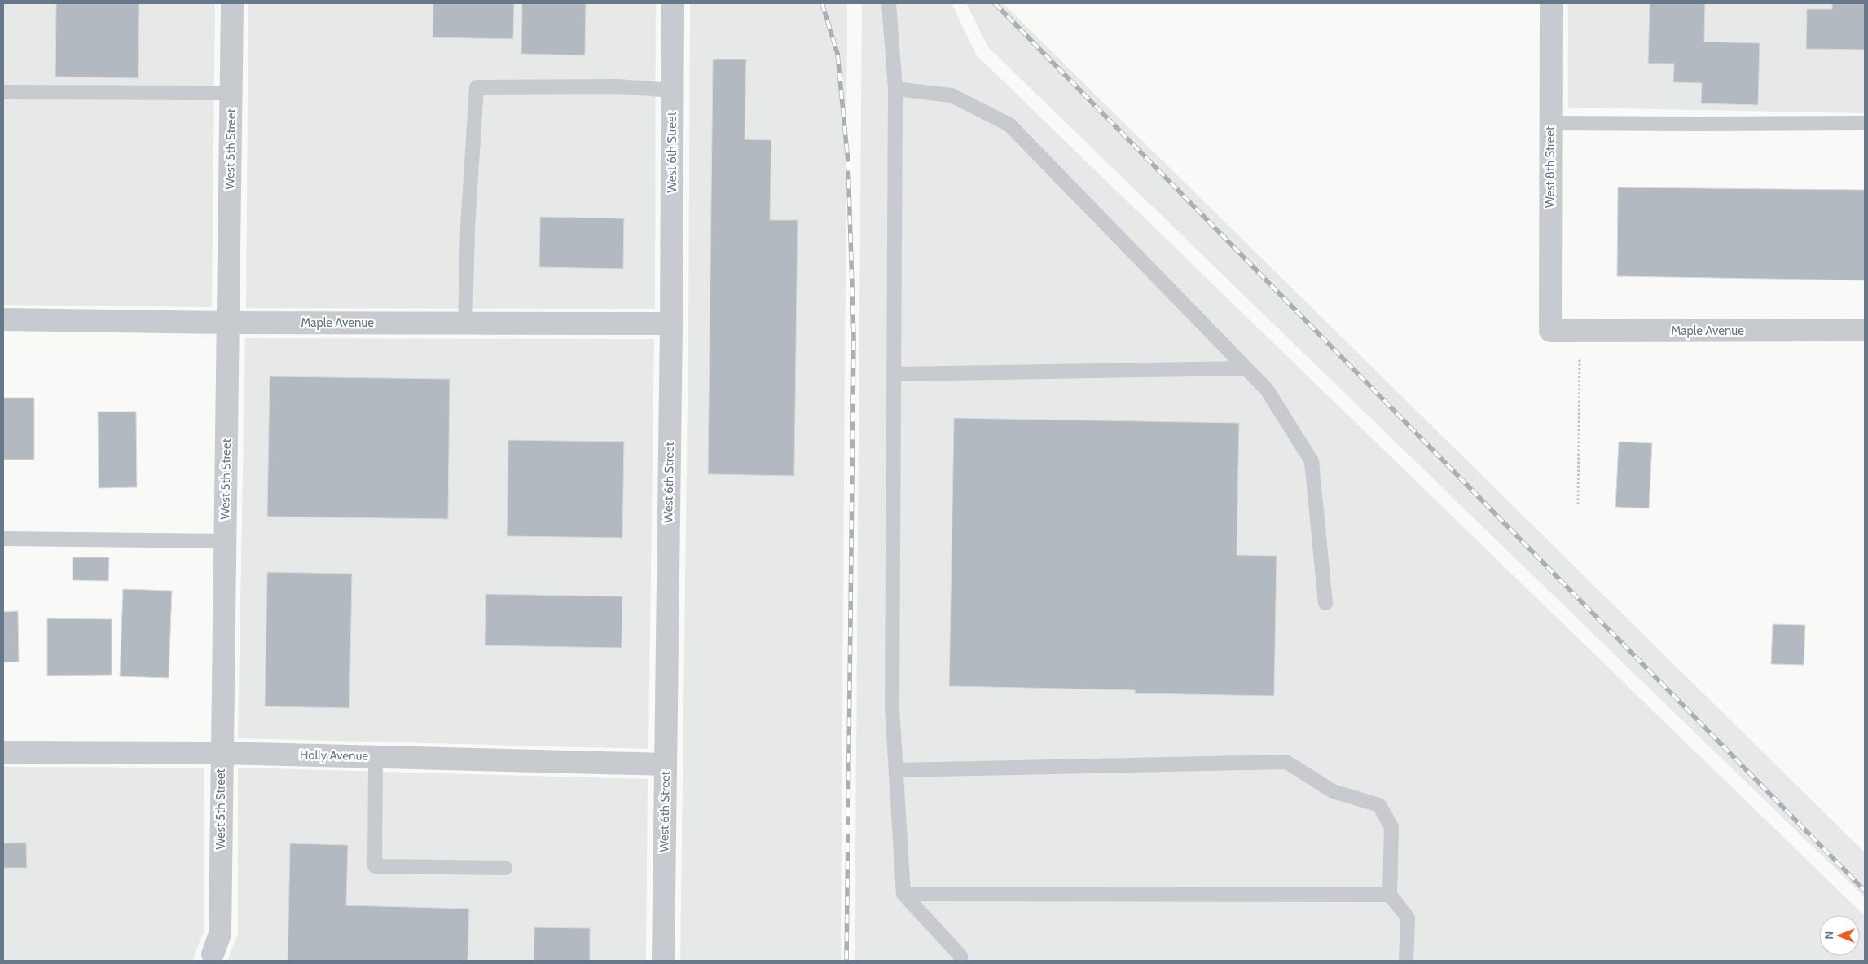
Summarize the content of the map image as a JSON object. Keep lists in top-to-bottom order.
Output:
{
  "streets": {
    "street": [
      "West 5th Street",
      "West 6th Street",
      "West 8th Street",
      "Maple Avenue",
      "Holly Avenue"
    ]
  },
  "crossings": [
    ["West 5th Street", "Maple Avenue"],
    ["West 5th Street", "Holly Avenue"],
    ["West 6th Street", "Maple Avenue"],
    ["West 6th Street", "Holly Avenue"],
    ["West 8th Street", "Maple Avenue"]
  ],
  "north": "left"
}
